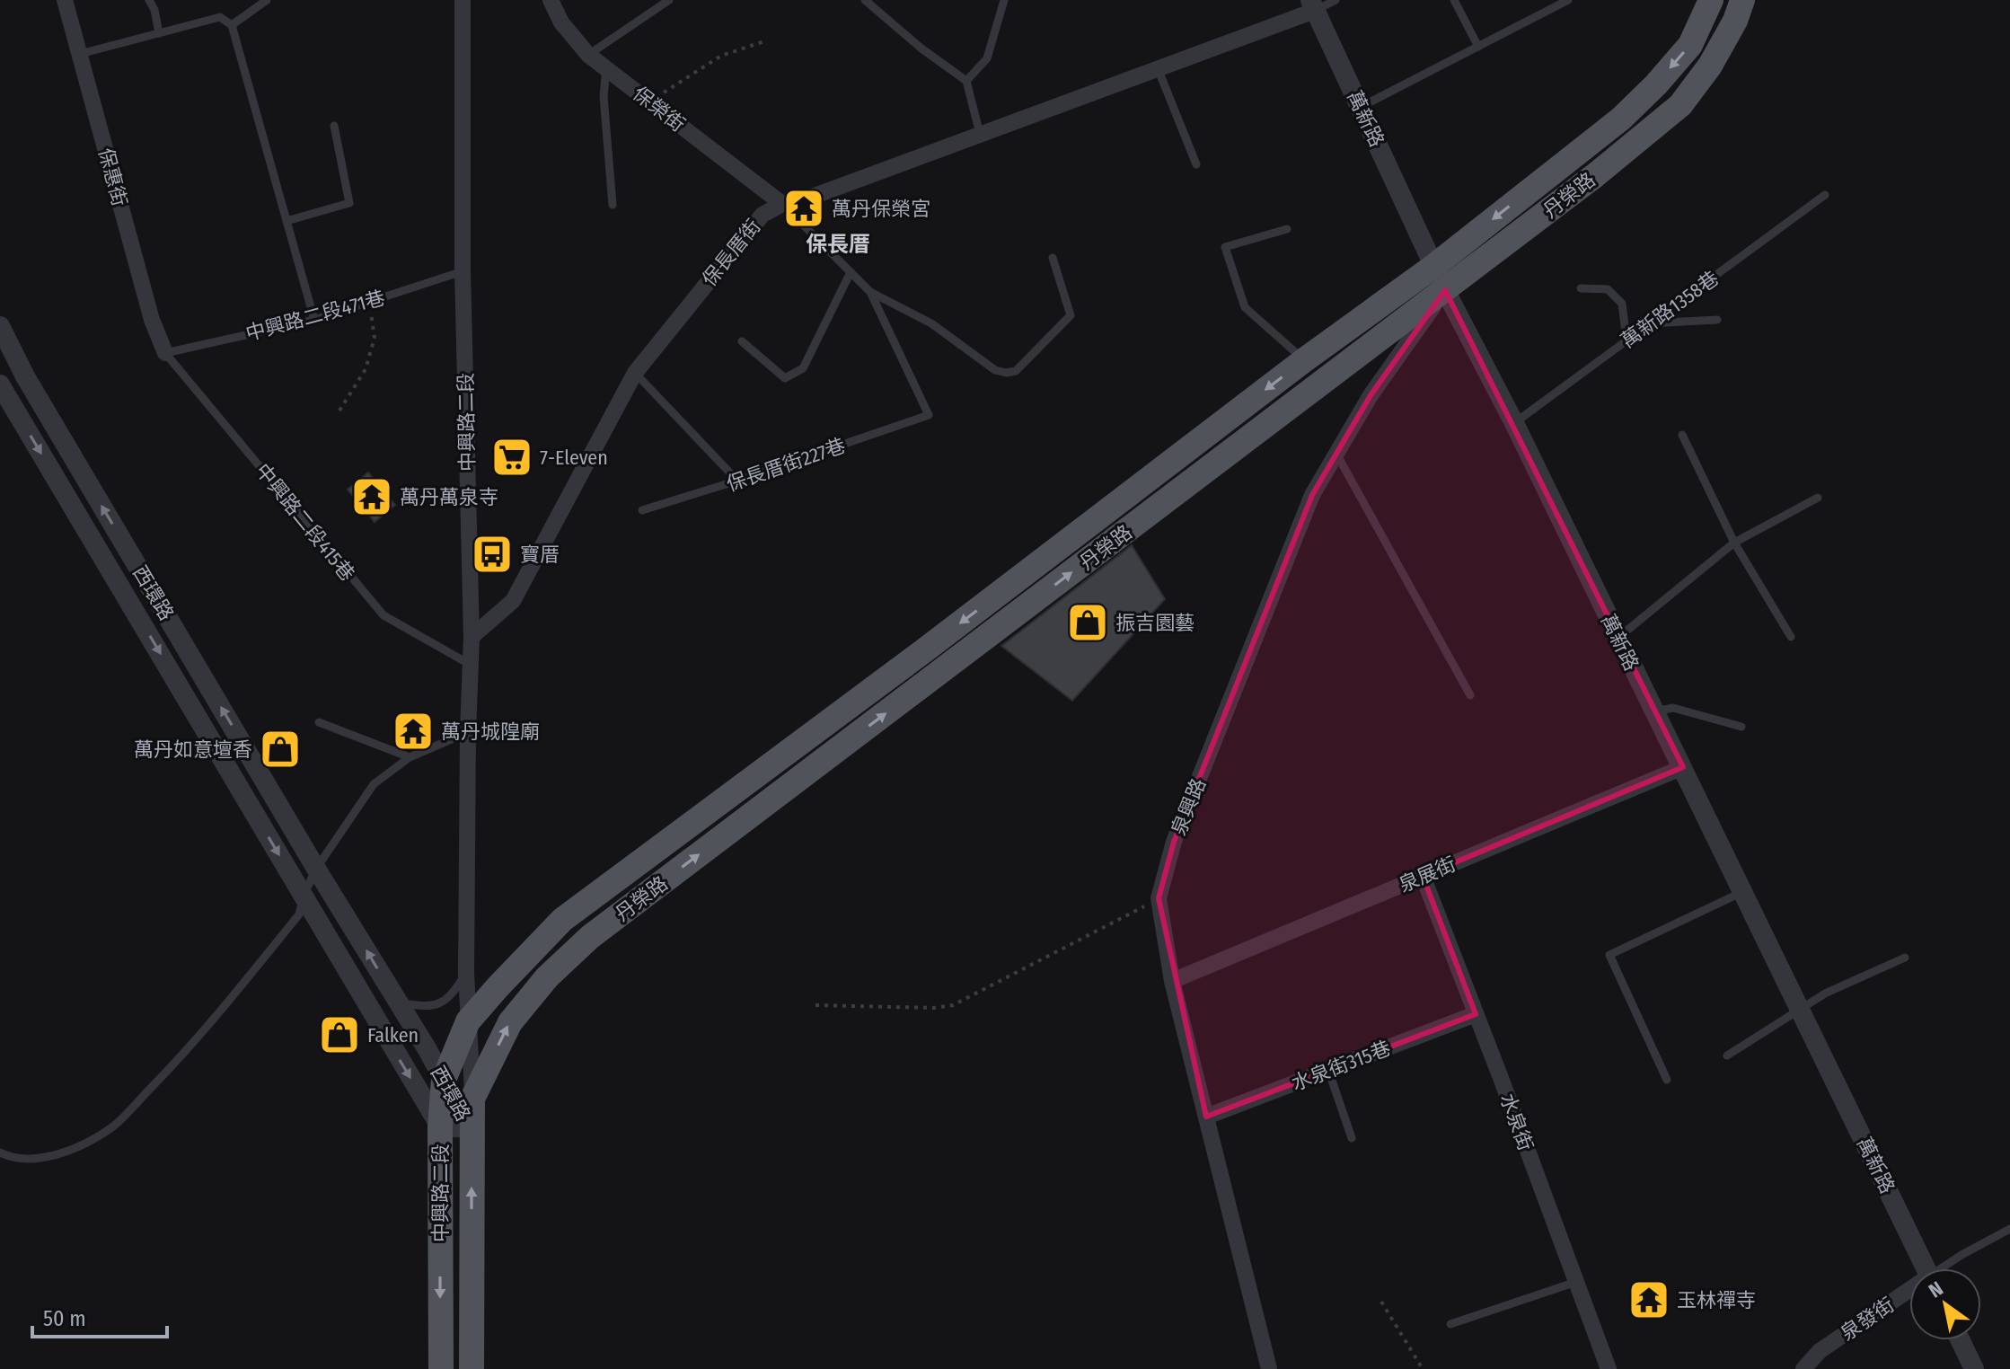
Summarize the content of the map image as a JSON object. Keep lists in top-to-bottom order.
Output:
{
  "streets": {
    "main road": ["丹榮路", "中興路二段"],
    "street": [
      "保榮街",
      "萬新路",
      "保惠街",
      "保長厝街",
      "西環路",
      "泉興路",
      "泉展街",
      "水泉街315巷",
      "水泉街",
      "泉發街"
    ],
    "lane": [
      "萬新路1358巷",
      "中興路二段471巷",
      "保長厝街227巷",
      "中興路二段415巷"
    ]
  },
  "crossings": [
    ["保榮街", "保長厝街"],
    ["萬新路", "丹榮路"],
    ["萬新路", "保長厝街"],
    ["萬新路", "萬新路1358巷"],
    ["萬新路", "泉興路"],
    ["萬新路", "泉展街"],
    ["保惠街", "中興路二段471巷"],
    ["保惠街", "中興路二段415巷"],
    ["丹榮路", "中興路二段"],
    ["丹榮路", "泉興路"],
    ["保長厝街", "中興路二段"],
    ["中興路二段471巷", "中興路二段"],
    ["中興路二段471巷", "中興路二段415巷"],
    ["中興路二段", "中興路二段415巷"],
    ["中興路二段", "西環路"],
    ["泉興路", "泉展街"],
    ["泉興路", "水泉街315巷"],
    ["泉展街", "水泉街"],
    ["水泉街315巷", "水泉街"]
  ],
  "districts": ["保長厝"],
  "places": {
    "temple": [
      "萬丹保榮宮",
      "萬丹萬泉寺",
      "萬丹城隍廟",
      "玉林禪寺"
    ],
    "supermarket": ["7-Eleven"],
    "bus stop": ["寶厝"],
    "shop": ["振吉園藝", "萬丹如意壇香", "Falken"]
  },
  "scale_bar": "50 m",
  "north": "top left"
}
